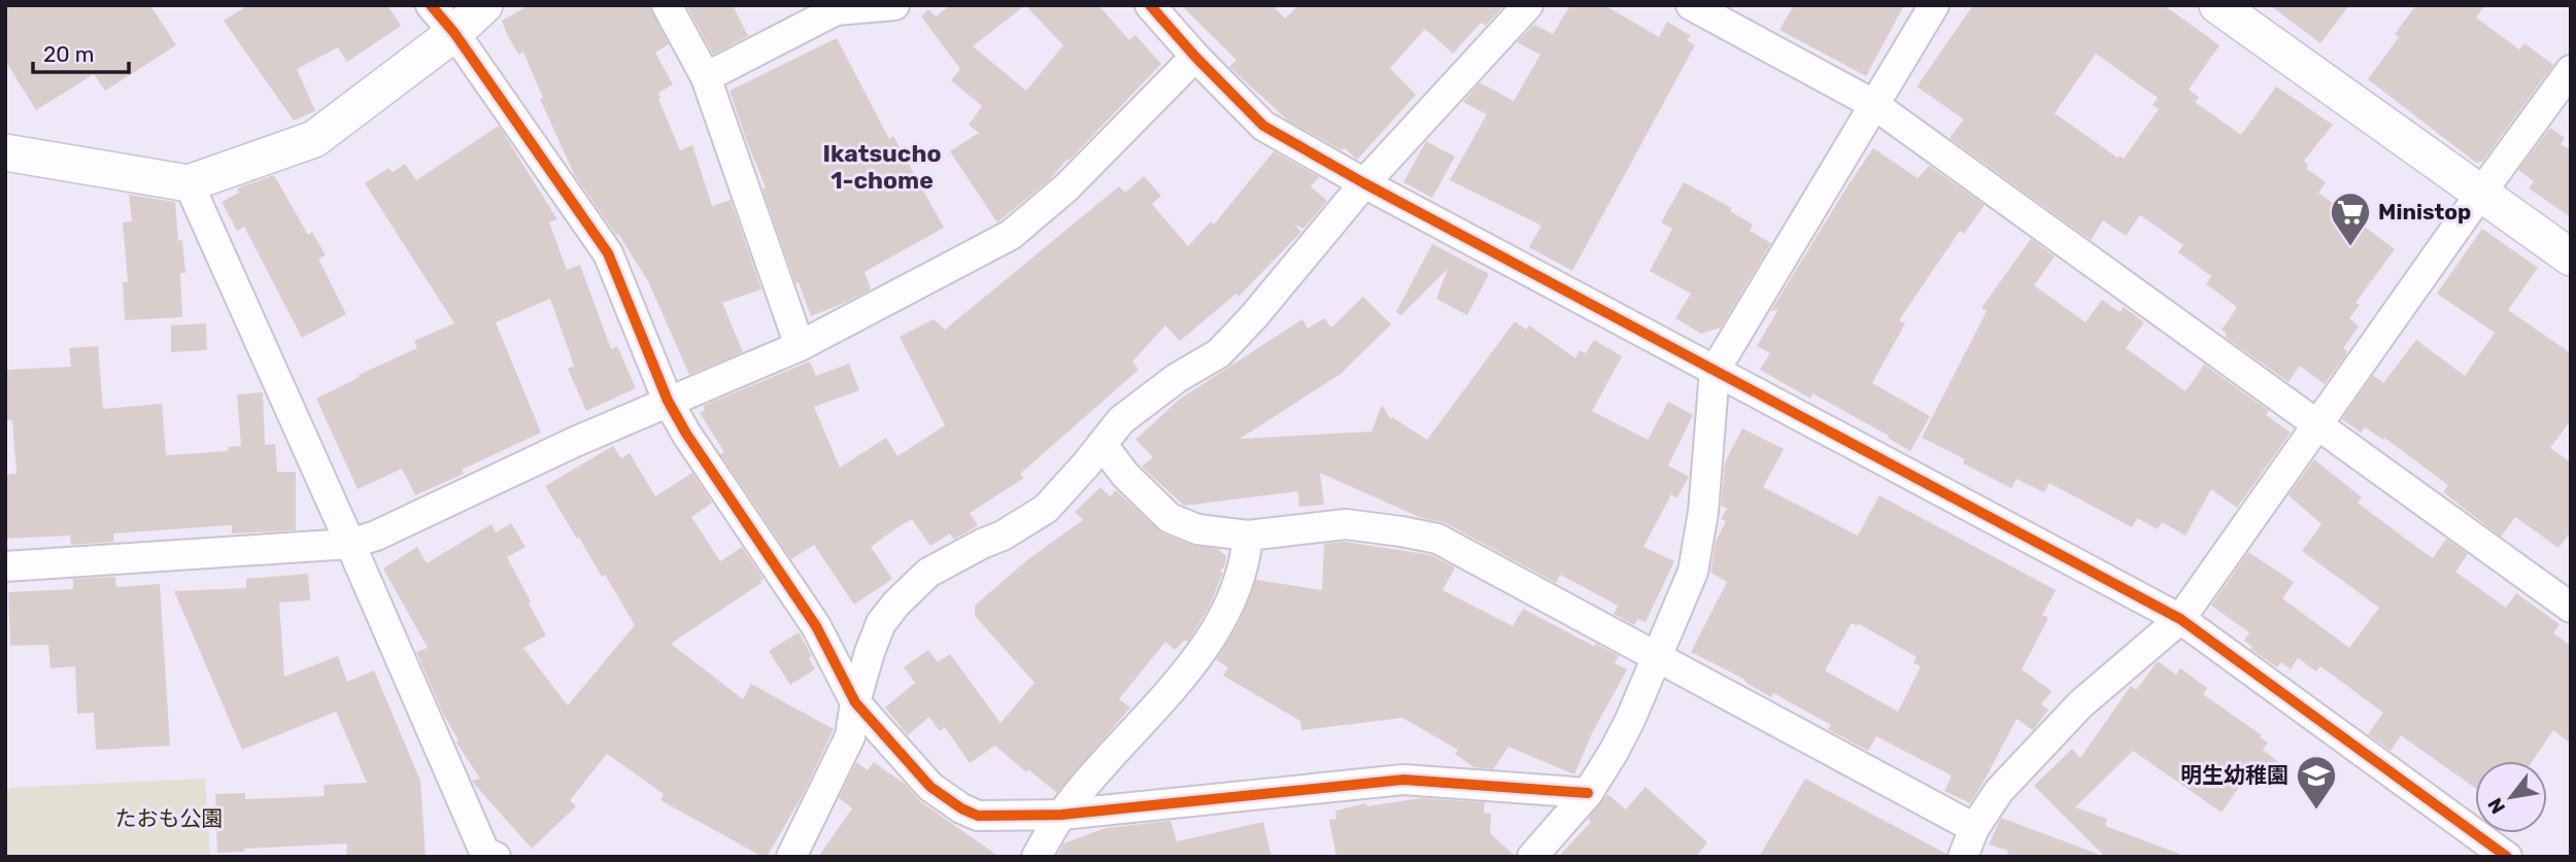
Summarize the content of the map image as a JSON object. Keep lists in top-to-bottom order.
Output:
{
  "districts": ["Ikatsucho 1-chome"],
  "parks": ["たおも公園"],
  "places": {
    "supermarket": ["Ministop"],
    "school or university": ["明生幼稚園"]
  },
  "scale_bar": "20 m",
  "north": "bottom left"
}
